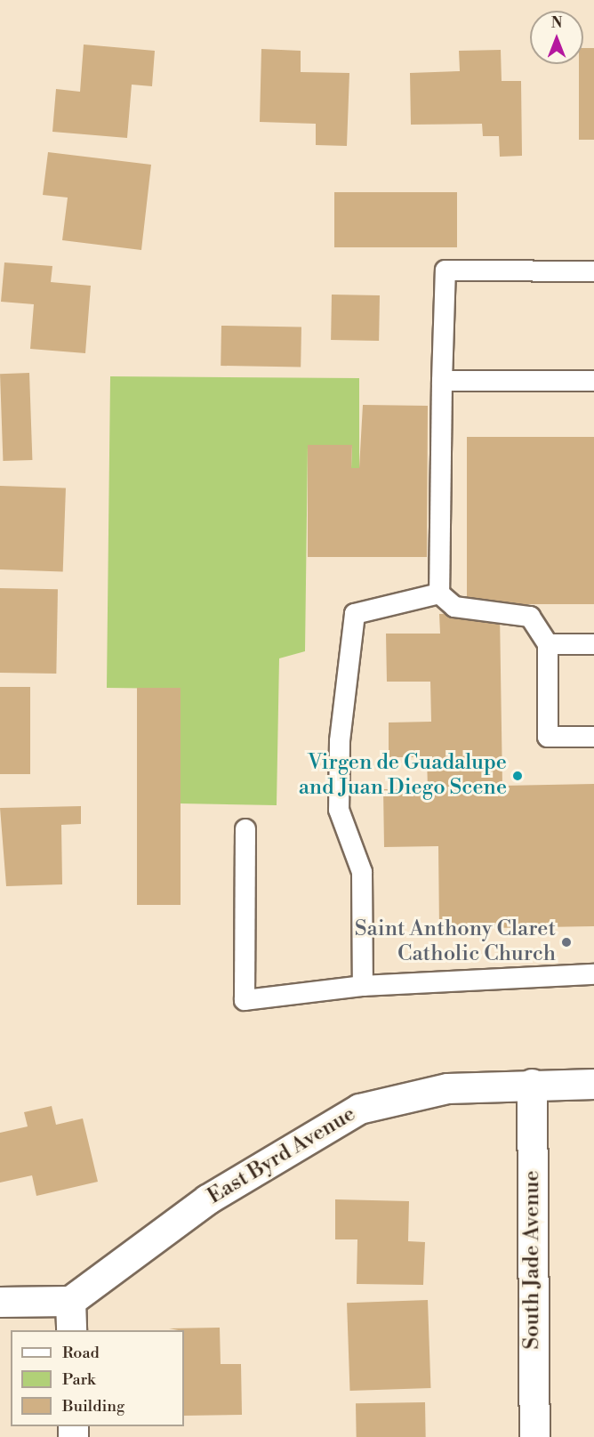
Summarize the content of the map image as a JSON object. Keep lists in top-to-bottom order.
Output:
{
  "streets": {
    "street": ["East Byrd Avenue", "South Jade Avenue"]
  },
  "crossings": [
    ["East Byrd Avenue", "South Jade Avenue"]
  ],
  "places": ["Virgen de Guadalupe and Juan Diego Scene", "Saint Anthony Claret Catholic Church"],
  "legend": ["Road", "Park", "Building"],
  "north": "top"
}
